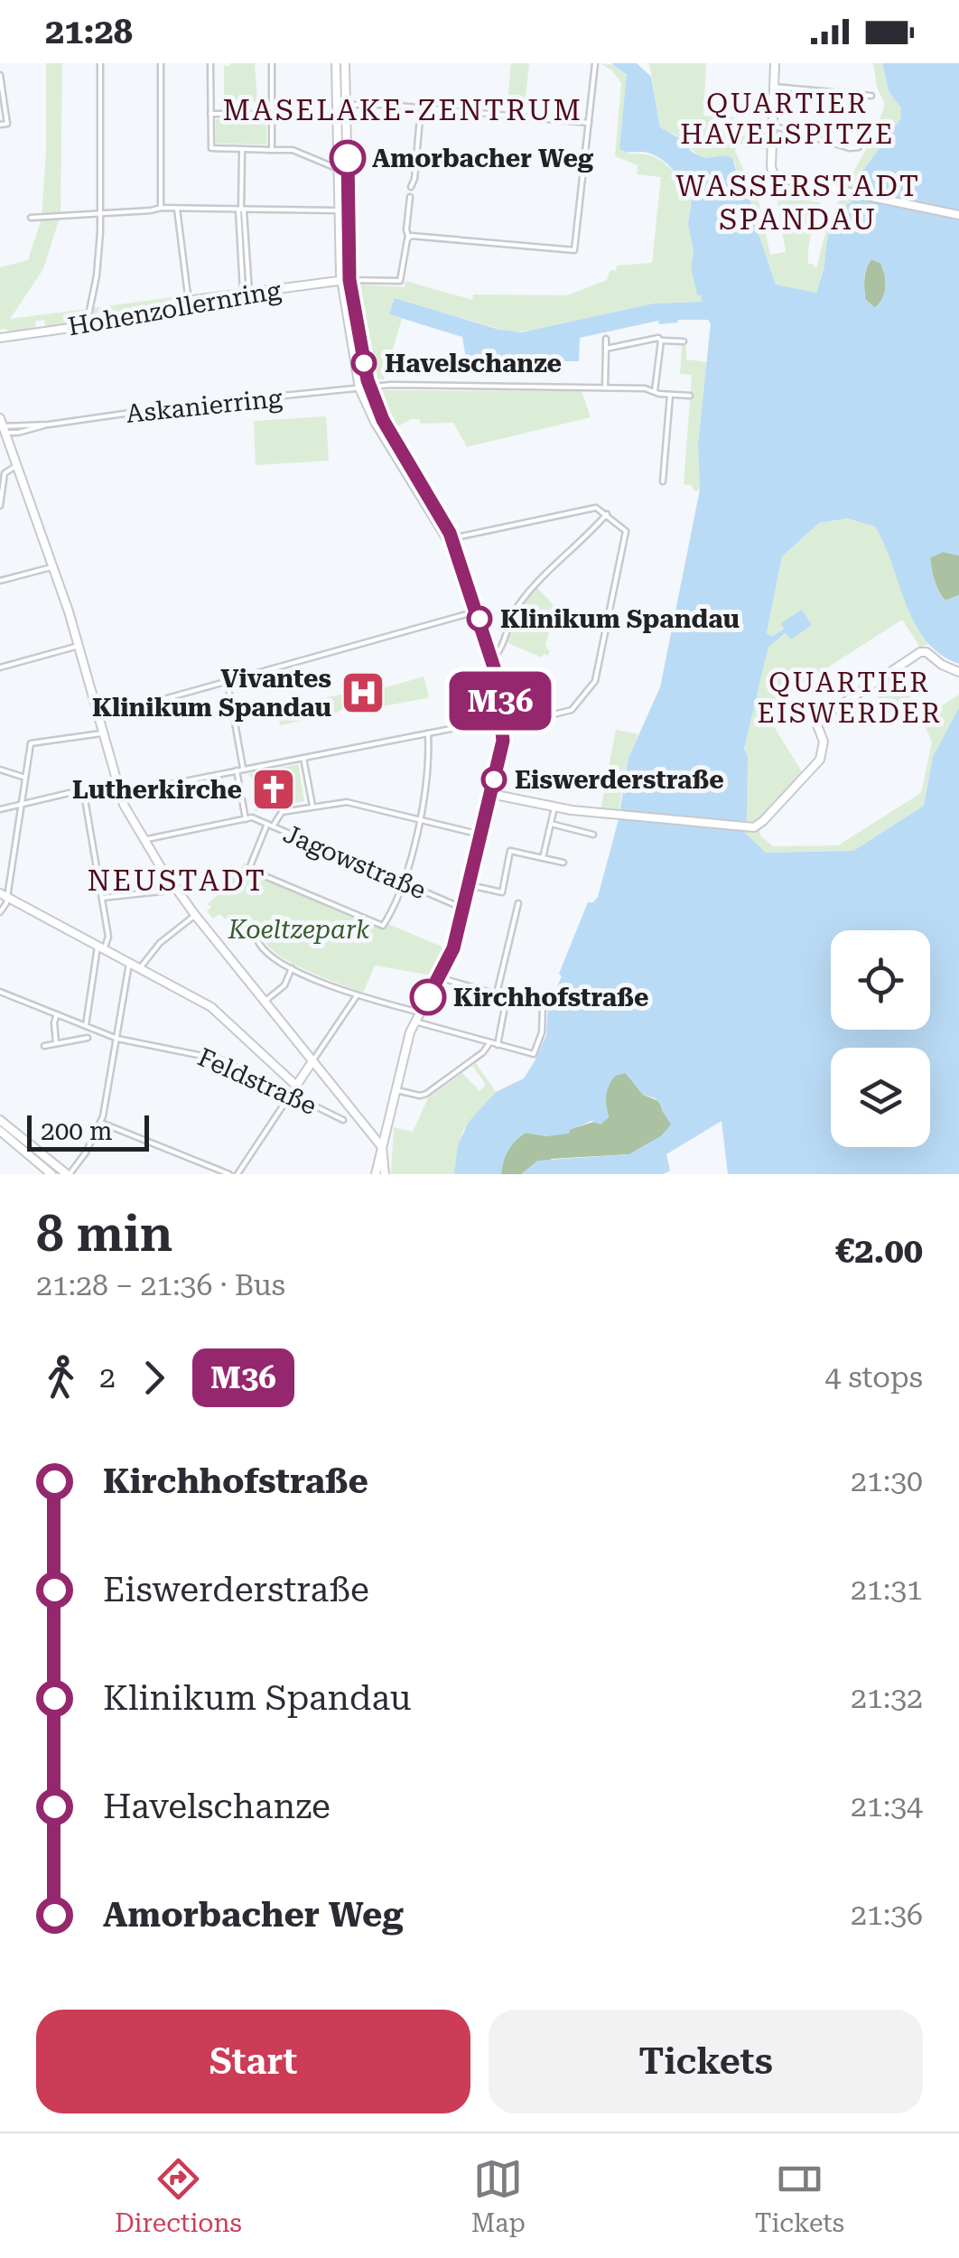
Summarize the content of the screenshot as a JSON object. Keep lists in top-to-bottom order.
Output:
{
  "streets": {
    "street": [
      "Hohenzollernring",
      "Askanierring",
      "Jagowstraße",
      "Feldstraße"
    ]
  },
  "districts": [
    "QUARTIER HAVELSPITZE",
    "MASELAKE-ZENTRUM",
    "WASSERSTADT SPANDAU",
    "QUARTIER EISWERDER",
    "NEUSTADT"
  ],
  "parks": ["Koeltzepark"],
  "places": {
    "other": [
      "Amorbacher Weg",
      "Havelschanze",
      "Klinikum Spandau",
      "Eiswerderstraße",
      "Kirchhofstraße"
    ],
    "hospital": ["Vivantes Klinikum Spandau"],
    "church": ["Lutherkirche"]
  },
  "lines": ["bus line M36"],
  "scale_bar": "200 m",
  "page": {
    "status": "21:28",
    "on_map": "M36",
    "scale": "200 m",
    "heading": ["8 min", "21:28 – 21:36 · Bus", "€2.00"],
    "legs": ["2", "M36", "4 stops"],
    "list": [
      {
        "name": "Kirchhofstraße",
        "value": "21:30"
      },
      {
        "name": "Eiswerderstraße",
        "value": "21:31"
      },
      {
        "name": "Klinikum Spandau",
        "value": "21:32"
      },
      {
        "name": "Havelschanze",
        "value": "21:34"
      },
      {
        "name": "Amorbacher Weg",
        "value": "21:36"
      }
    ],
    "buttons": ["Start", "Tickets"],
    "tabs": ["Directions", "Map", "Tickets"]
  }
}
